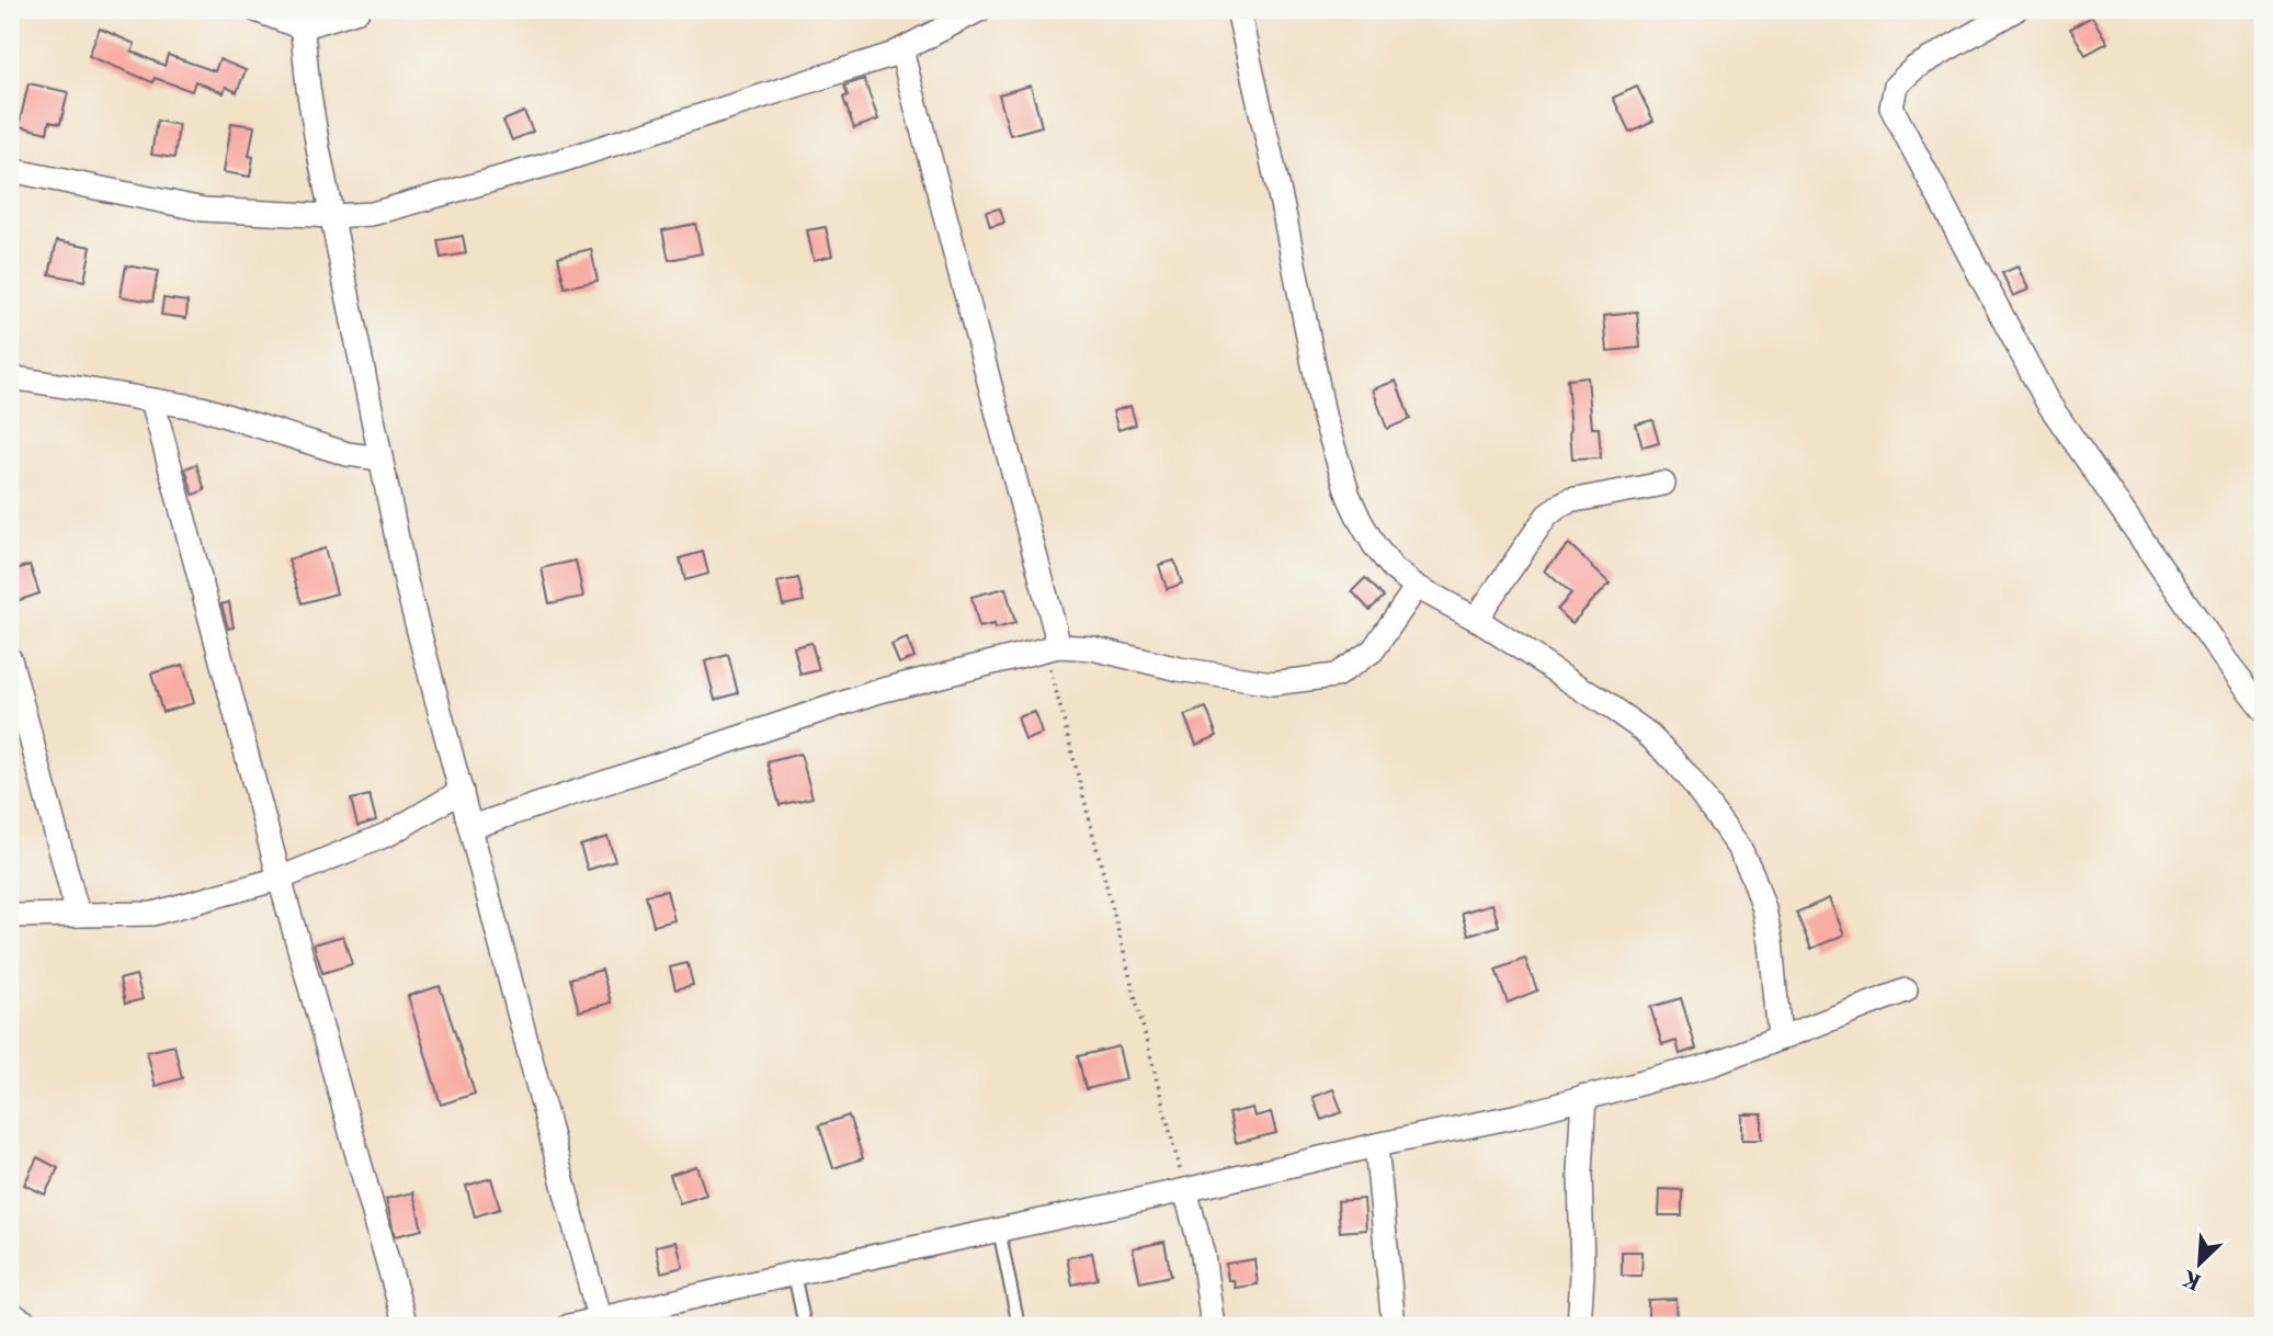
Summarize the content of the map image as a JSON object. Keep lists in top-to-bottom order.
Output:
{
  "north": "bottom left"
}
